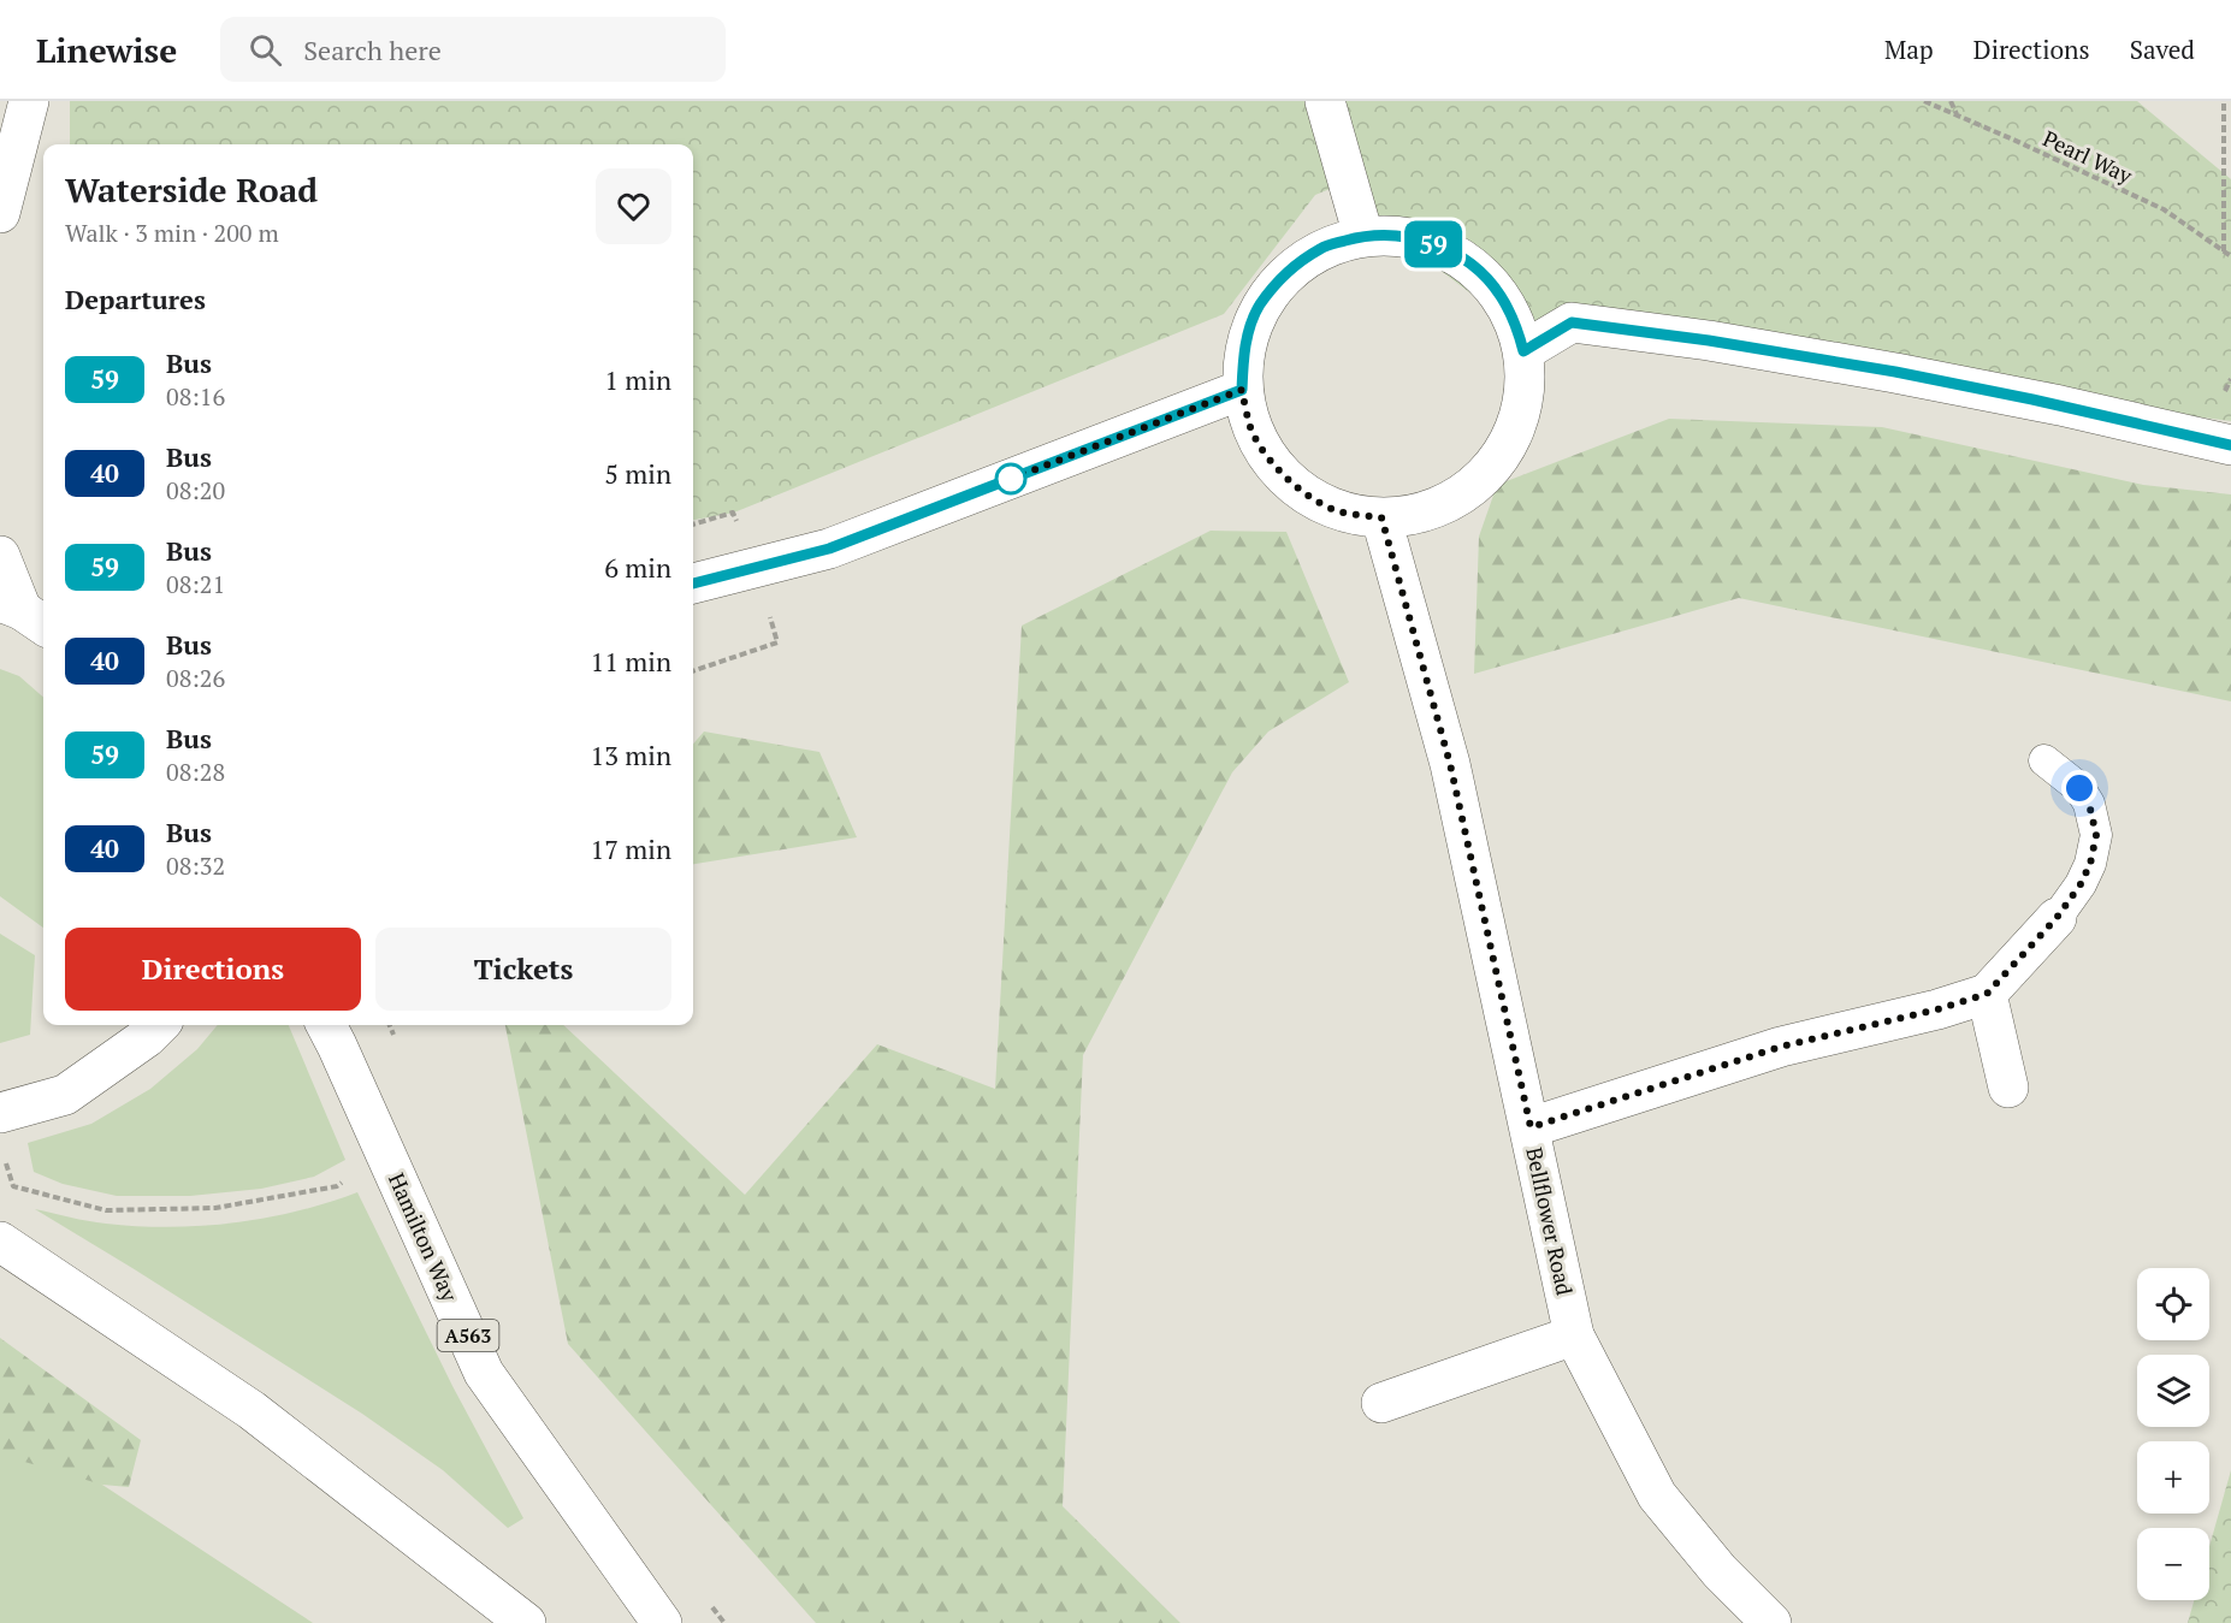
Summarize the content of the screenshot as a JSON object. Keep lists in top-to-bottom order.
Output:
{
  "streets": {
    "main road": ["Bellflower Road", "Hamilton Way", "A563"],
    "path": ["Pearl Way"]
  },
  "lines": ["bus line 59"],
  "page": {
    "header": "Linewise",
    "search": "Search here",
    "nav": ["Map", "Directions", "Saved"],
    "on_map": "59",
    "heading": [
      ["Waterside Road", "Walk · 3 min · 200 m"],
      "Departures"
    ],
    "list": [
      {
        "mark": "59",
        "name": "Bus",
        "note": "08:16",
        "value": "1 min"
      },
      {
        "mark": "40",
        "name": "Bus",
        "note": "08:20",
        "value": "5 min"
      },
      {
        "mark": "59",
        "name": "Bus",
        "note": "08:21",
        "value": "6 min"
      },
      {
        "mark": "40",
        "name": "Bus",
        "note": "08:26",
        "value": "11 min"
      },
      {
        "mark": "59",
        "name": "Bus",
        "note": "08:28",
        "value": "13 min"
      },
      {
        "mark": "40",
        "name": "Bus",
        "note": "08:32",
        "value": "17 min"
      }
    ],
    "buttons": ["Directions", "Tickets"],
    "map_buttons": ["+", "−"]
  }
}
